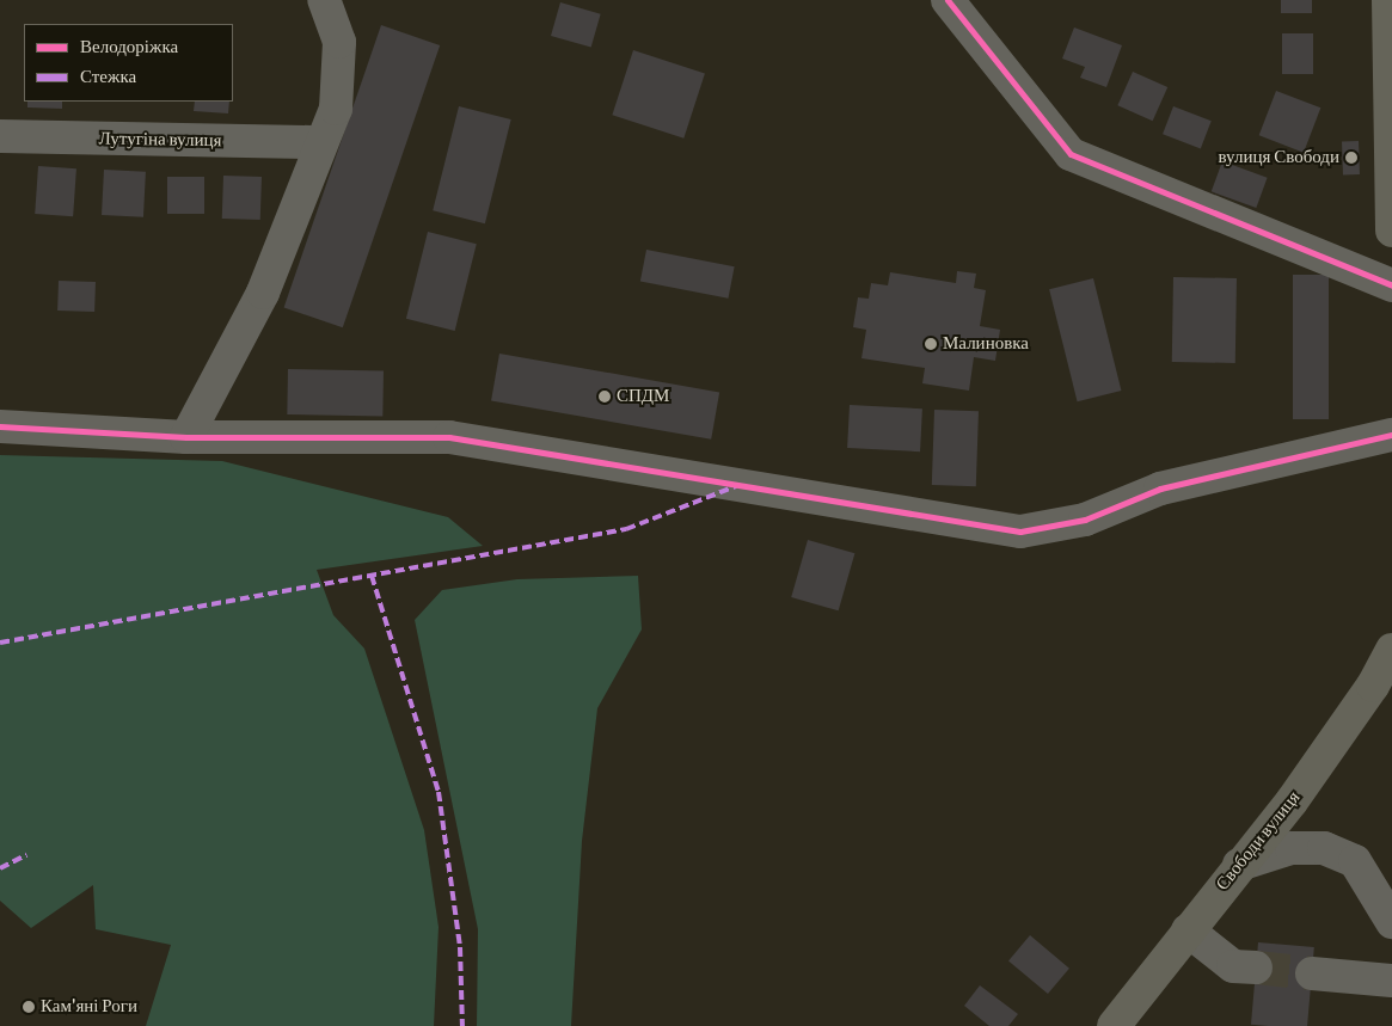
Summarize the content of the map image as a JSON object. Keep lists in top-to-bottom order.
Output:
{
  "streets": {
    "main road": ["Свободи вулиця"],
    "street": ["Лутугіна вулиця"]
  },
  "places": [
    "вулиця Свободи",
    "Малиновка",
    "СПДМ",
    "Кам'яні Роги"
  ],
  "legend": ["Велодоріжка", "Стежка"]
}
